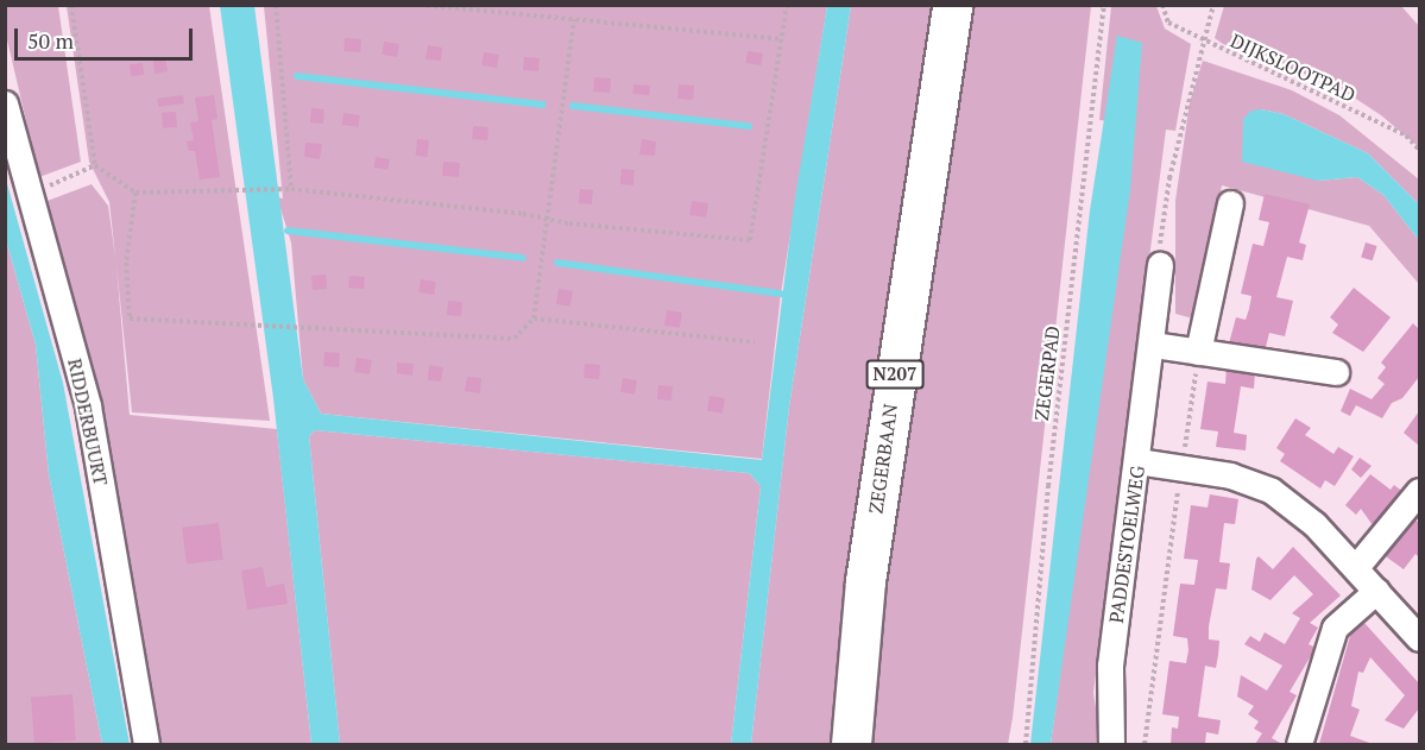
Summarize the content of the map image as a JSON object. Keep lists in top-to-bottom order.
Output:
{
  "streets": {
    "main road": ["N207", "ZEGERBAAN"],
    "street": ["RIDDERBUURT", "PADDESTOELWEG"],
    "path": ["DIJKSLOOTPAD", "ZEGERPAD"]
  },
  "scale_bar": "50 m"
}
